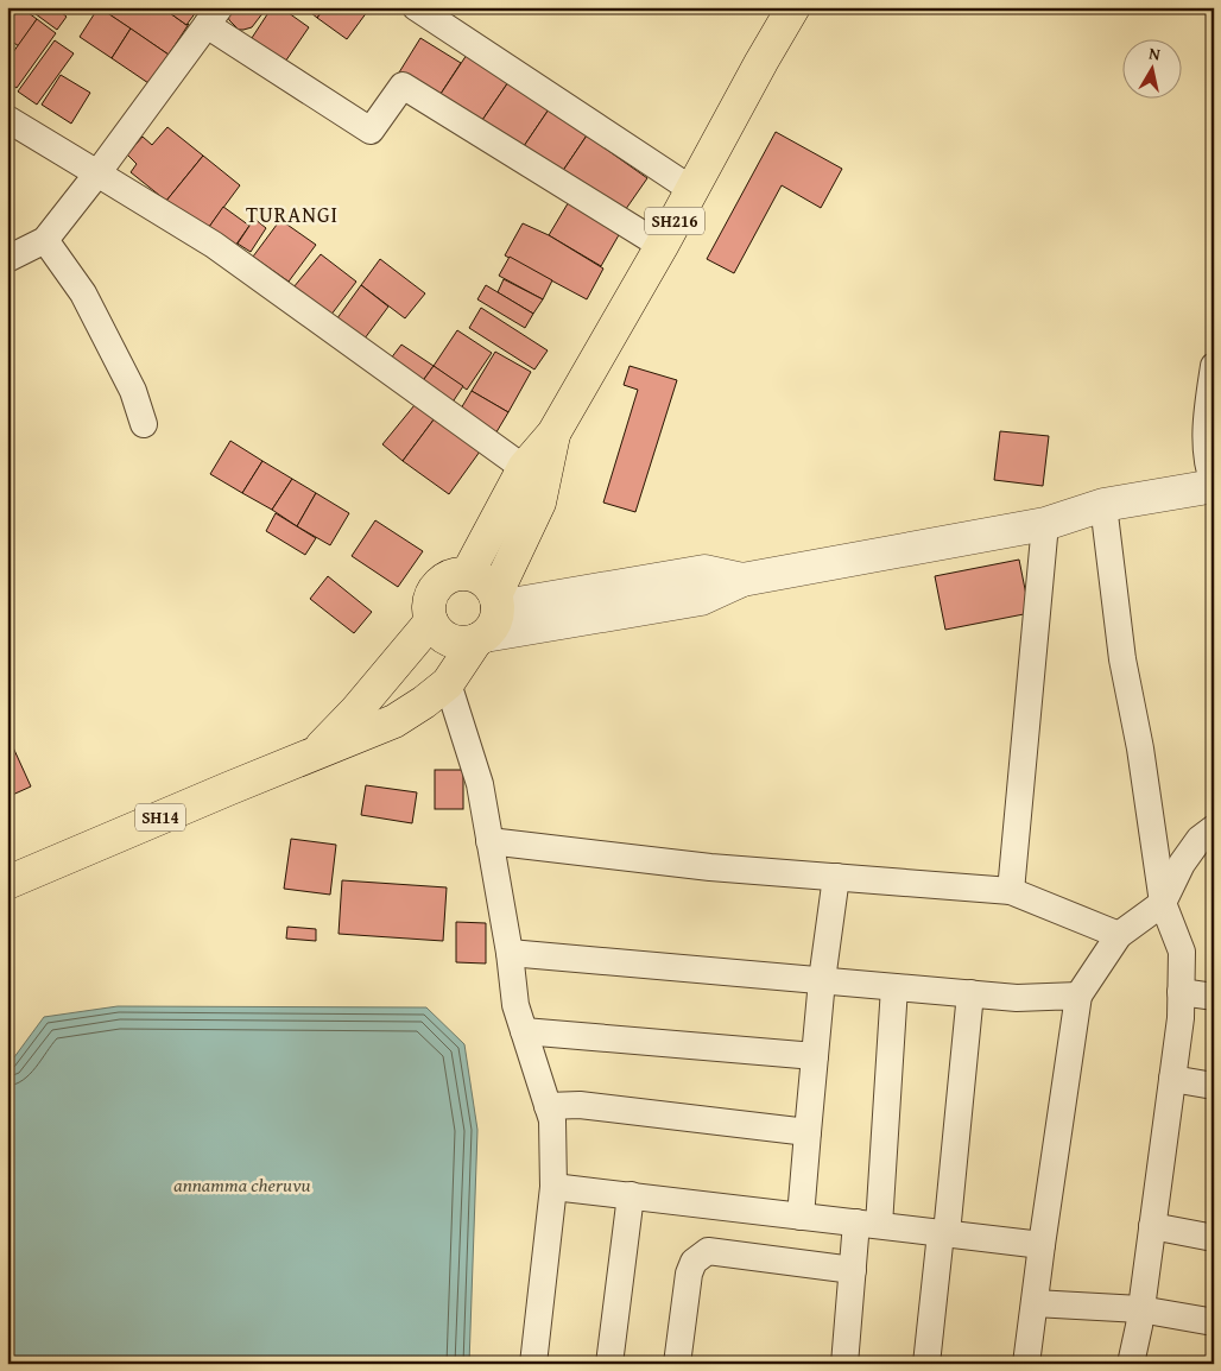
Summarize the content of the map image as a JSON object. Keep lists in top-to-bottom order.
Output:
{
  "streets": {
    "main road": ["SH216", "SH14"]
  },
  "crossings": [
    ["SH216", "SH14"]
  ],
  "districts": ["TURANGI"],
  "water": ["annamma cheruvu"],
  "north": "top"
}
